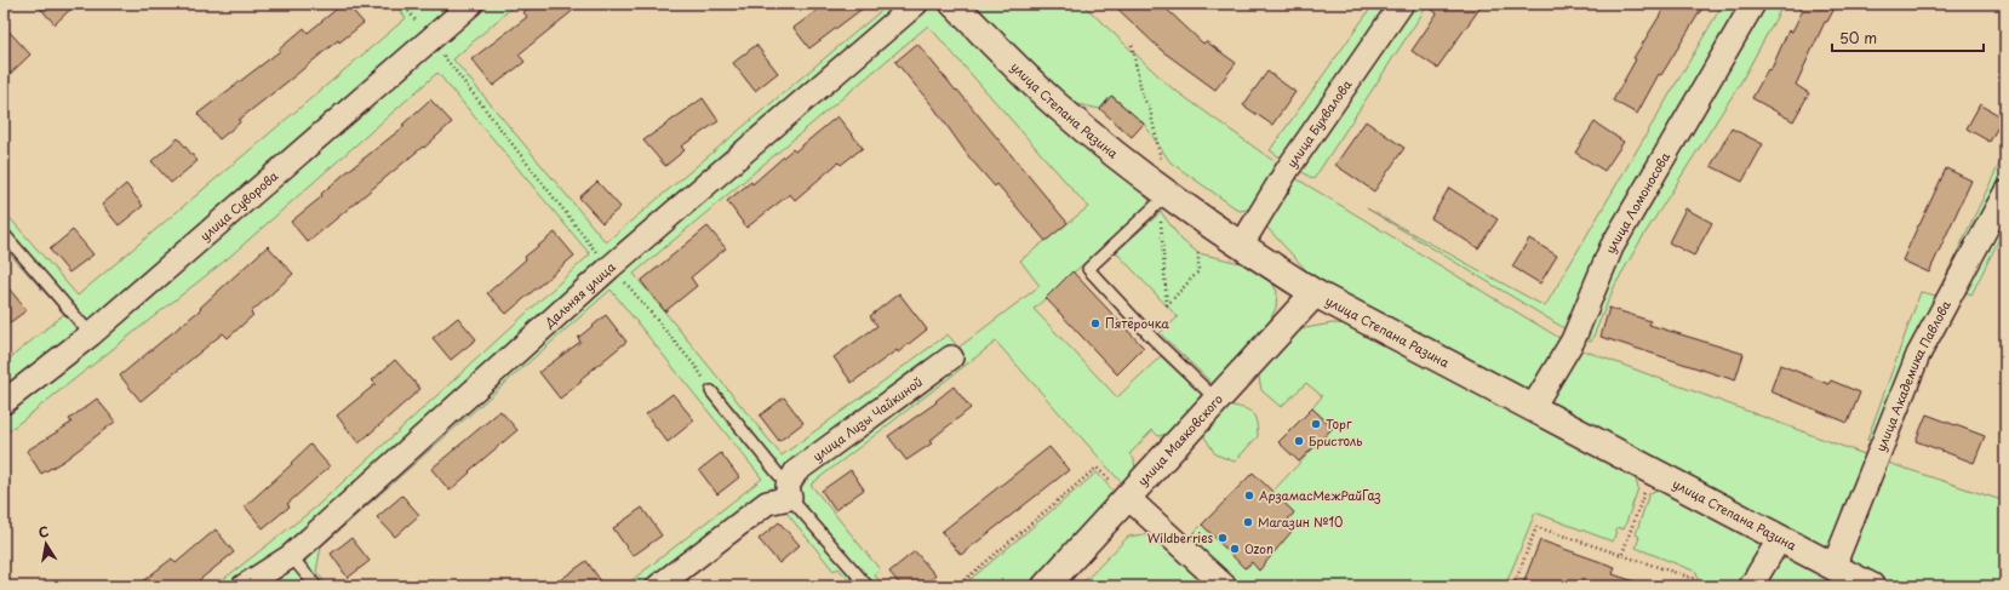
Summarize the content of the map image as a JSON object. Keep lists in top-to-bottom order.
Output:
{
  "streets": {
    "main road": ["улица Степана Разина", "улица Маяковского"],
    "street": [
      "улица Бухвалова",
      "улица Ломоносова",
      "улица Суворова",
      "Дальняя улица",
      "улица Академика Павлова",
      "улица Лизы Чайкиной"
    ]
  },
  "crossings": [
    ["улица Степана Разина", "улица Бухвалова"],
    ["улица Степана Разина", "улица Ломоносова"],
    ["улица Степана Разина", "улица Академика Павлова"],
    ["улица Степана Разина", "улица Маяковского"]
  ],
  "places": [
    "Пятёрочка",
    "Торг",
    "Бристоль",
    "АрзамасМежРайГаз",
    "Магазин №10",
    "Wildberries",
    "Ozon"
  ],
  "scale_bar": "50 m",
  "north": "top"
}
